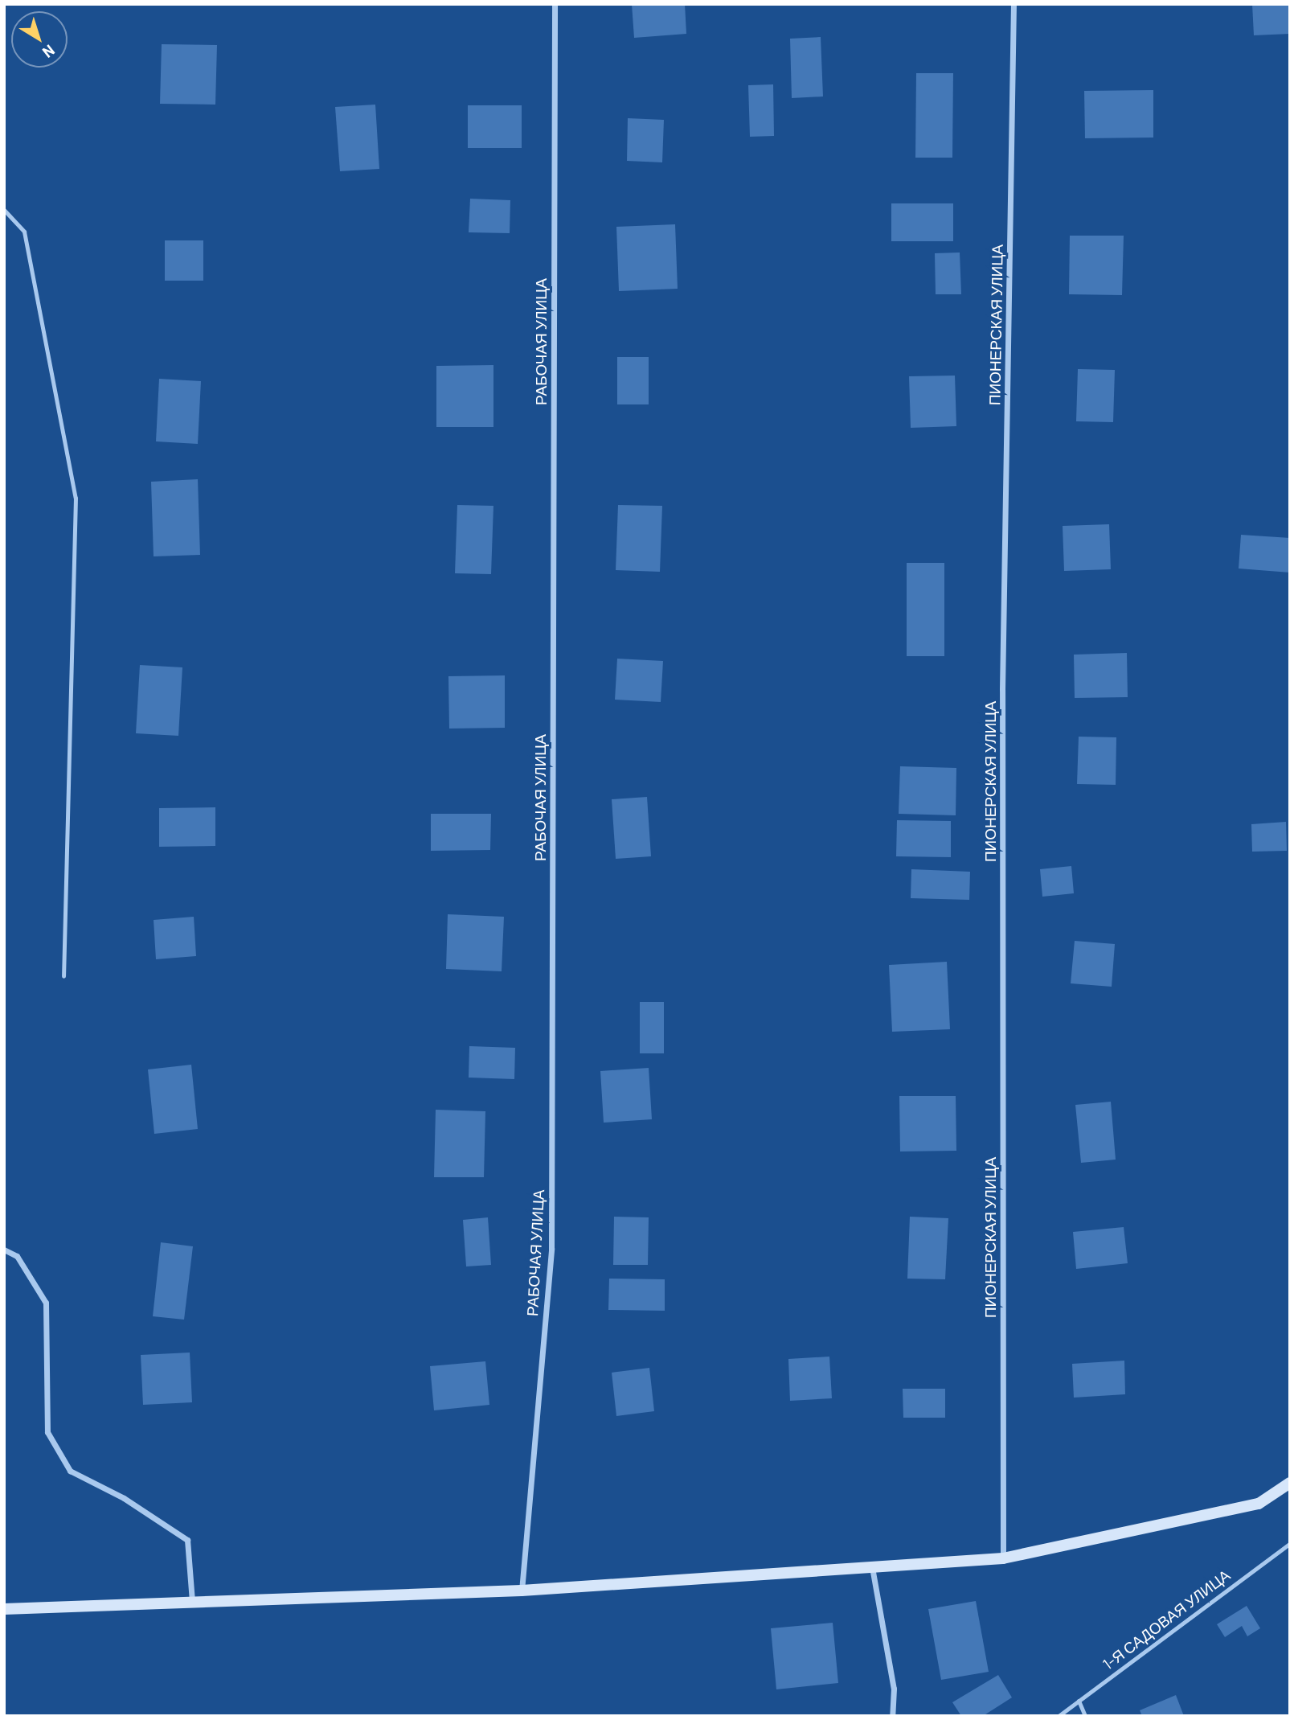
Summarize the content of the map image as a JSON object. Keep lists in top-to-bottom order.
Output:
{
  "streets": {
    "street": ["ПИОНЕРСКАЯ УЛИЦА", "РАБОЧАЯ УЛИЦА"],
    "lane": ["1-Я САДОВАЯ УЛИЦА"]
  },
  "north": "bottom right"
}
